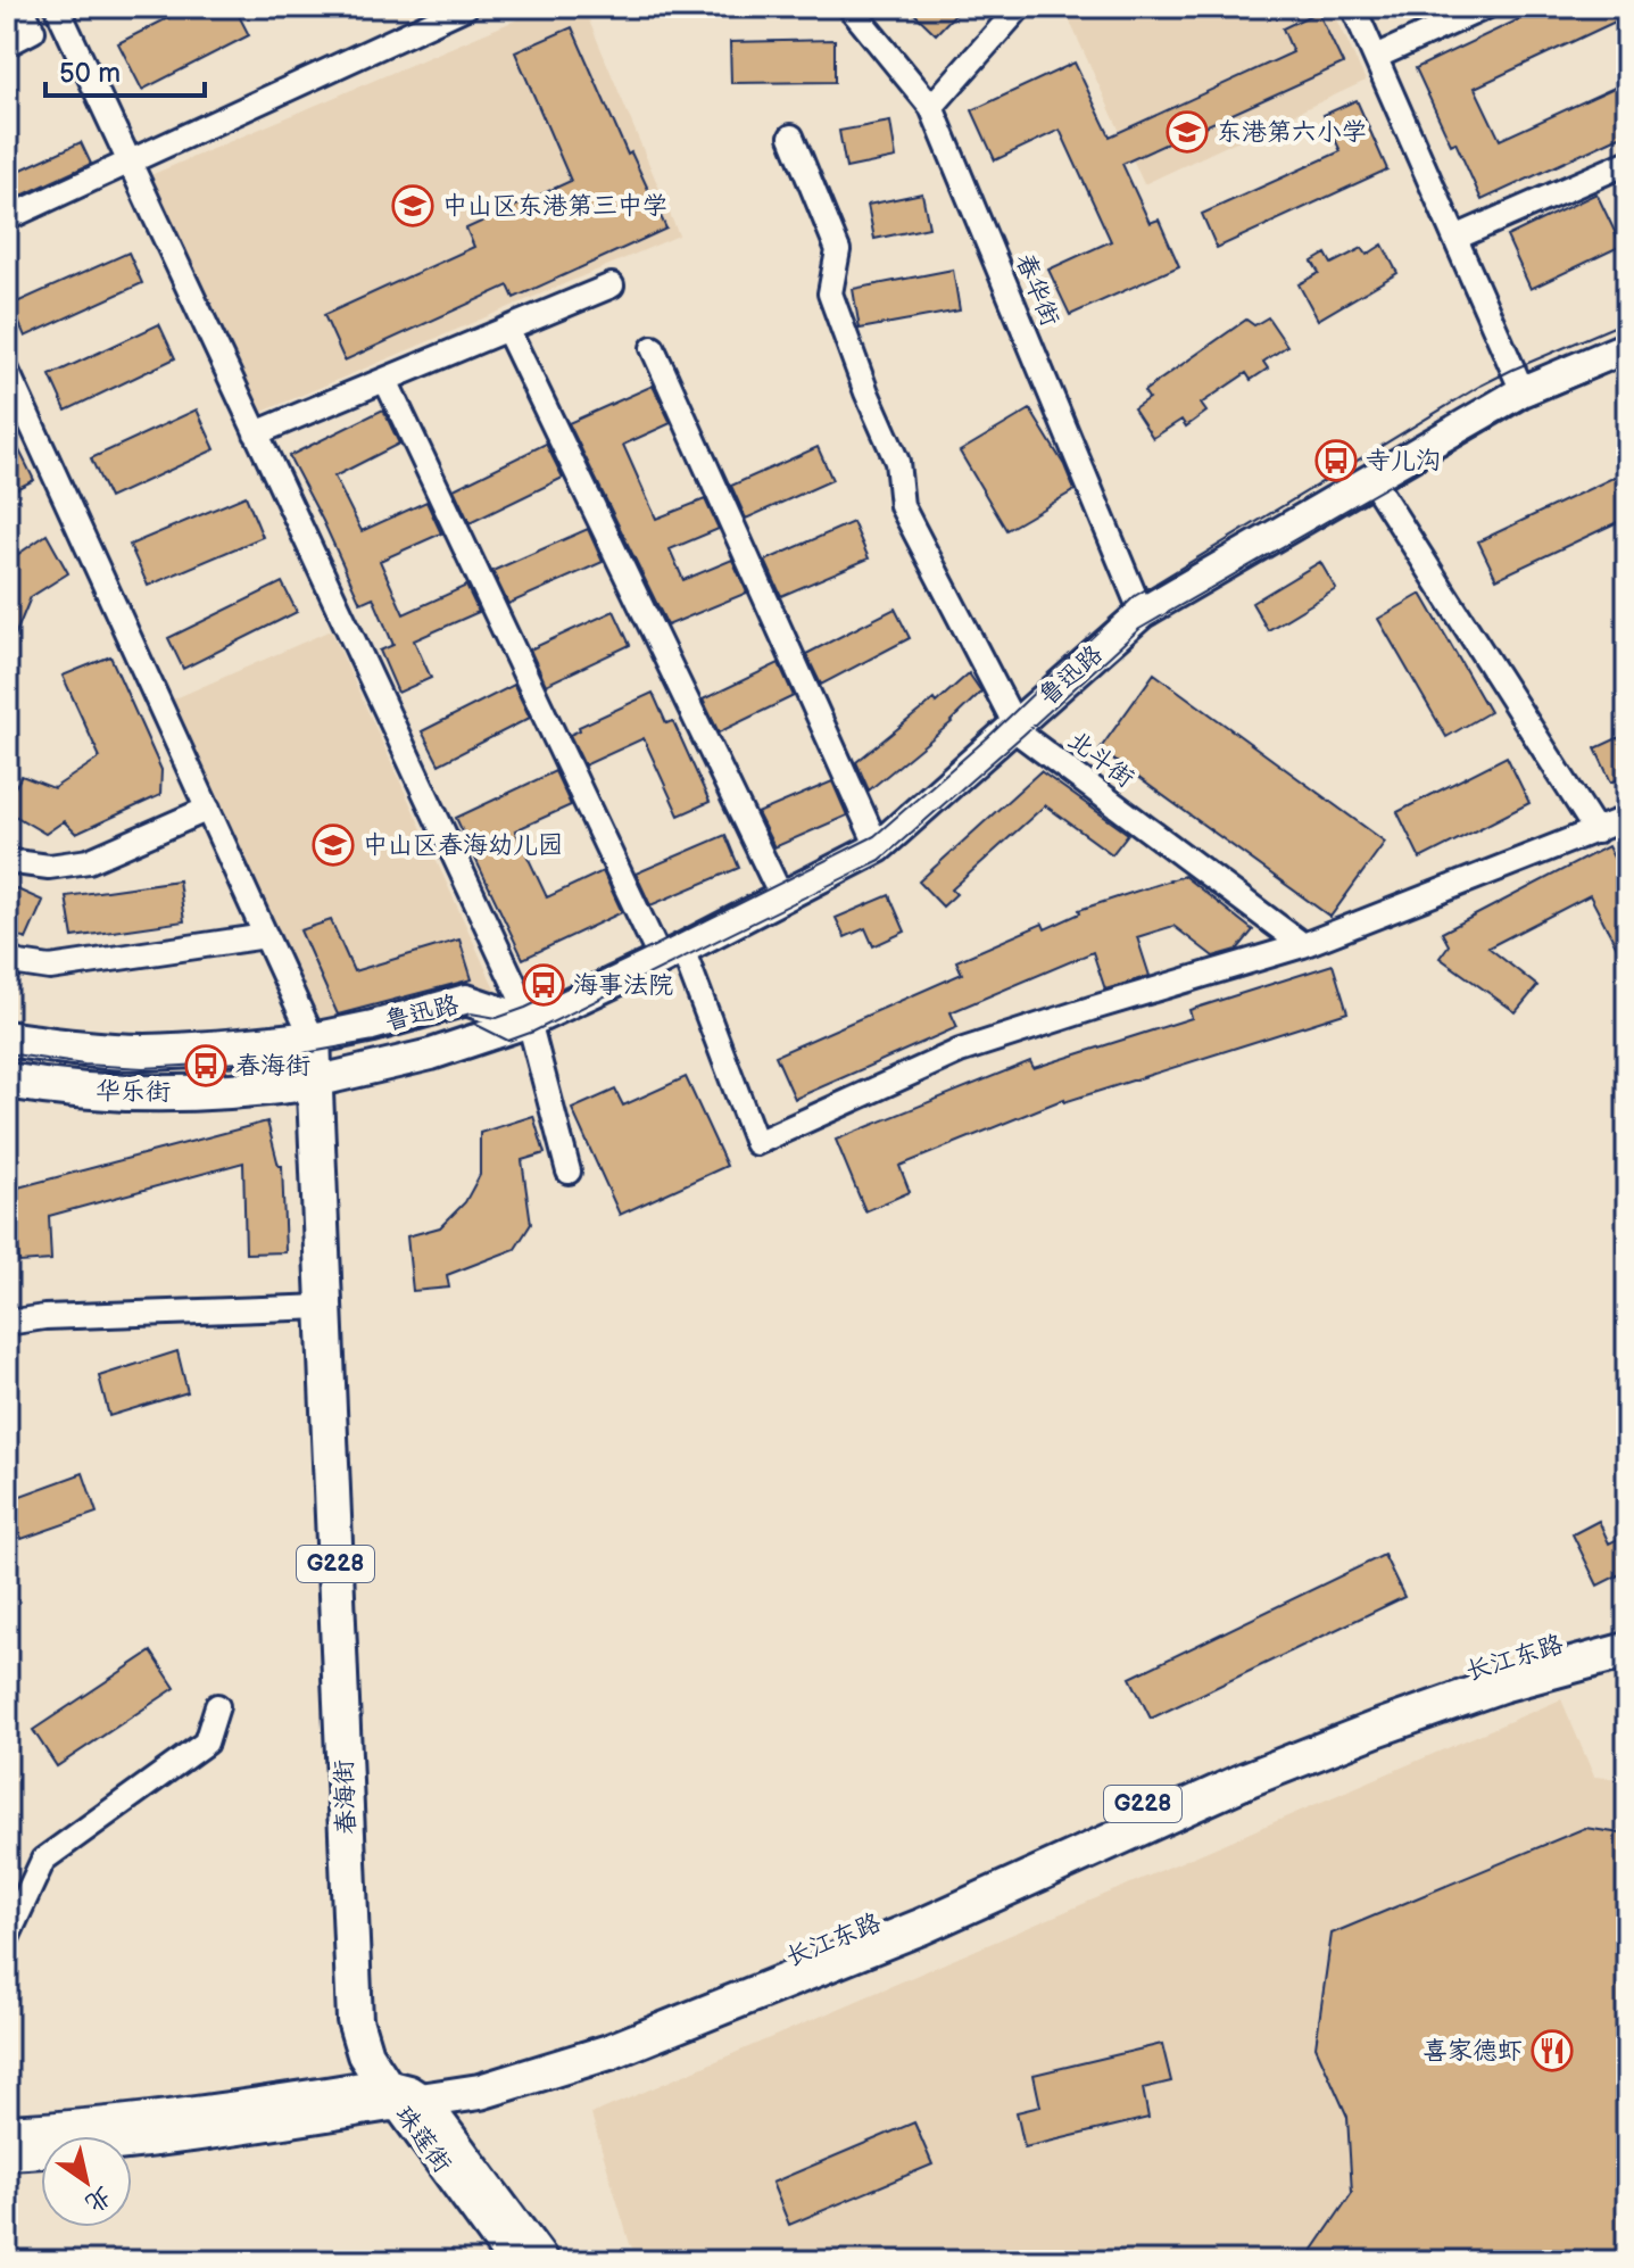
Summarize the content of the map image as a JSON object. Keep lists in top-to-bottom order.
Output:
{
  "streets": {
    "highway": [
      "华乐街",
      "G228",
      "长江东路",
      "春海街"
    ],
    "main road": ["鲁迅路", "珠莲街"],
    "street": ["春华街", "北斗街"]
  },
  "crossings": [
    ["春华街", "鲁迅路"],
    ["鲁迅路", "北斗街"],
    ["鲁迅路", "华乐街"],
    ["鲁迅路", "春海街"],
    ["华乐街", "春海街"],
    ["长江东路", "春海街"],
    ["长江东路", "珠莲街"],
    ["春海街", "珠莲街"]
  ],
  "places": {
    "school or university": ["东港第六小学", "中山区东港第三中学", "中山区春海幼儿园"],
    "bus stop": ["寺儿沟", "海事法院", "春海街"],
    "restaurant": ["喜家德虾"]
  },
  "scale_bar": "50 m",
  "north": "bottom right"
}
